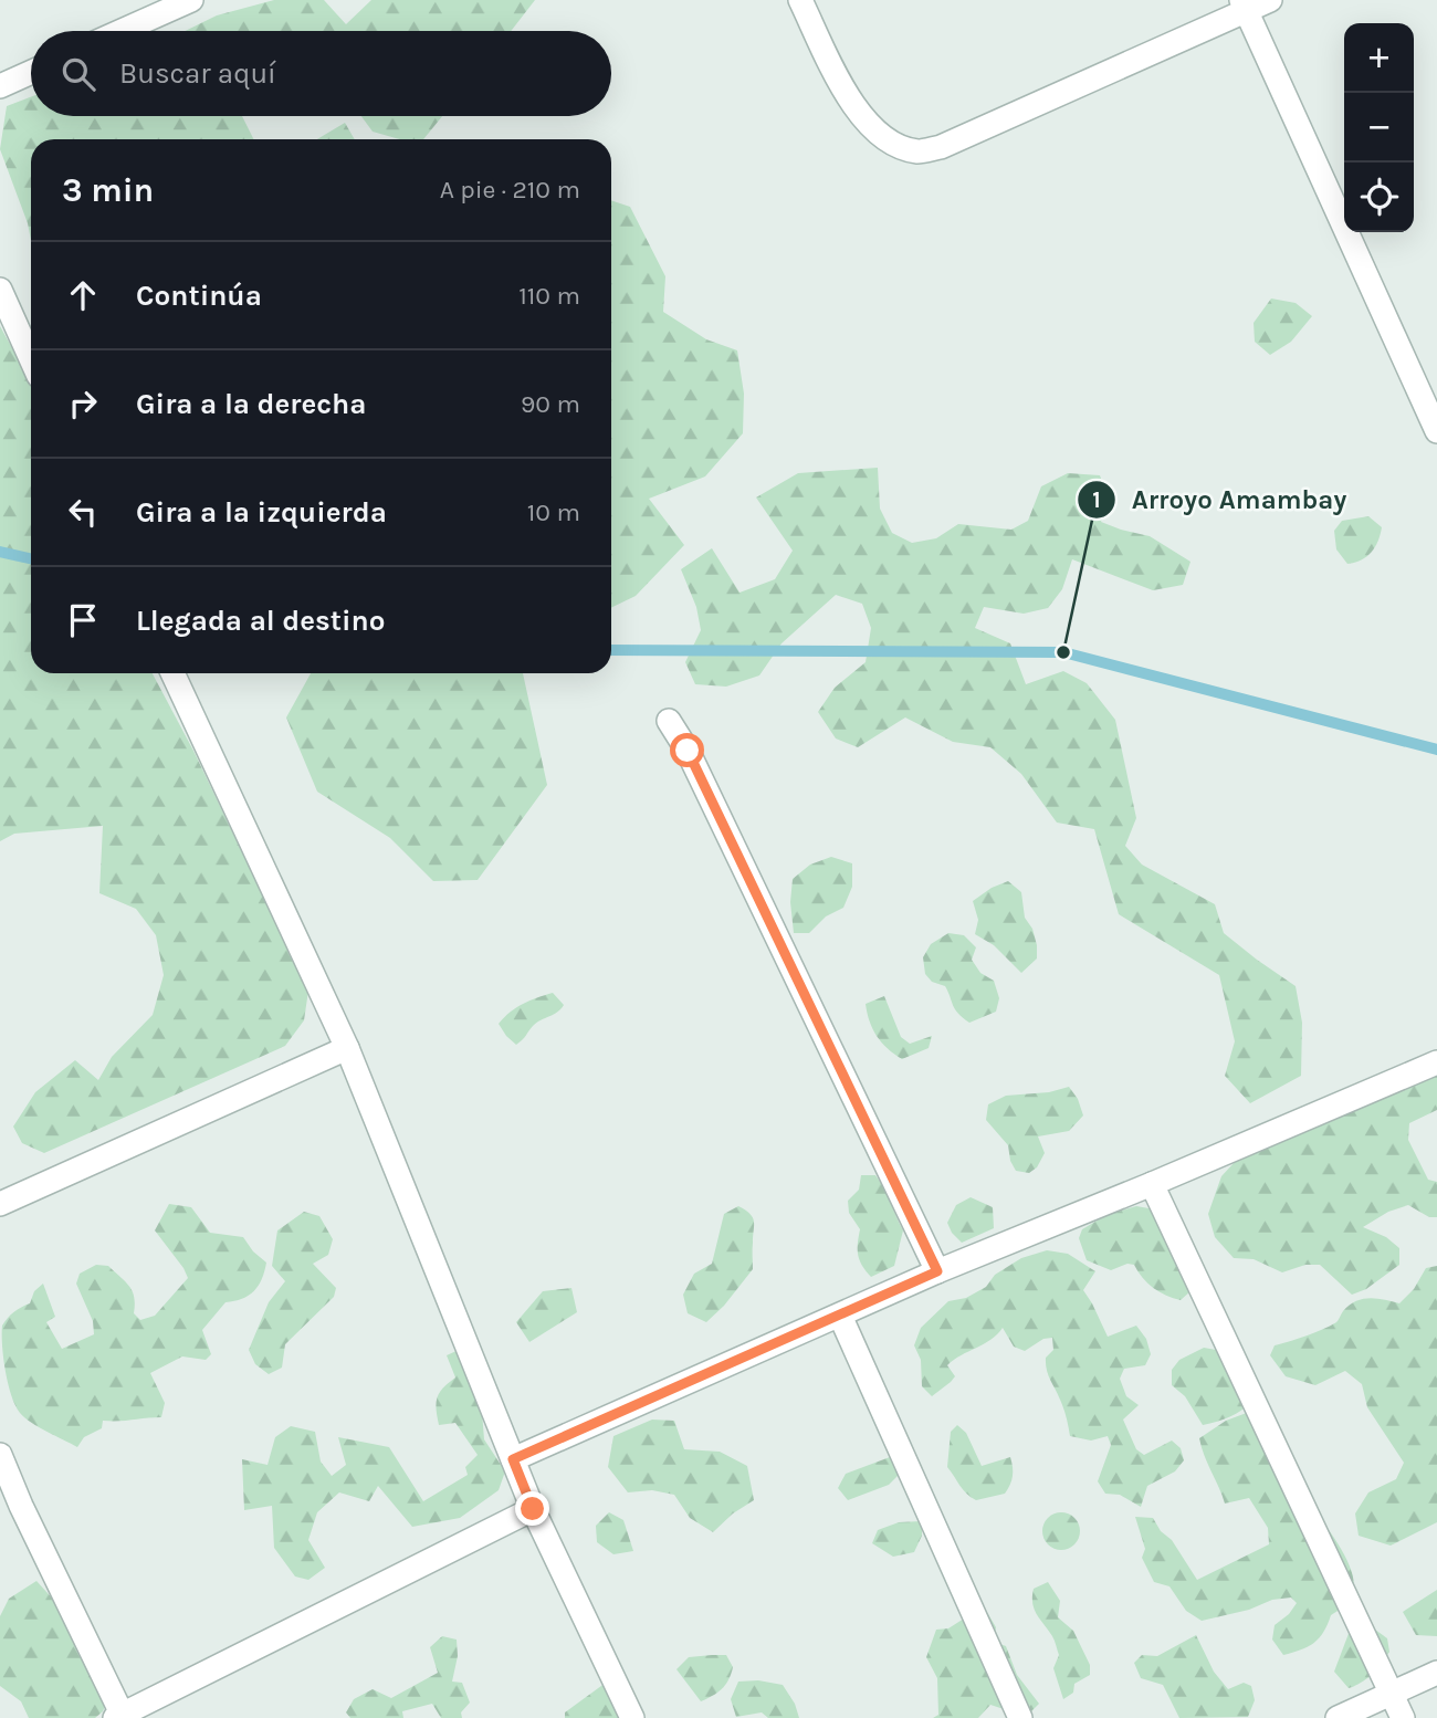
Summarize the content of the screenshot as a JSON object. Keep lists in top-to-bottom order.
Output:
{
  "places": ["Arroyo Amambay"],
  "page": {
    "map_buttons": ["+", "−"],
    "search": "Buscar aquí",
    "heading": ["3 min", "A pie · 210 m"],
    "list": [
      ["Continúa", "110 m"],
      ["Gira a la derecha", "90 m"],
      ["Gira a la izquierda", "10 m"],
      "Llegada al destino"
    ]
  }
}
